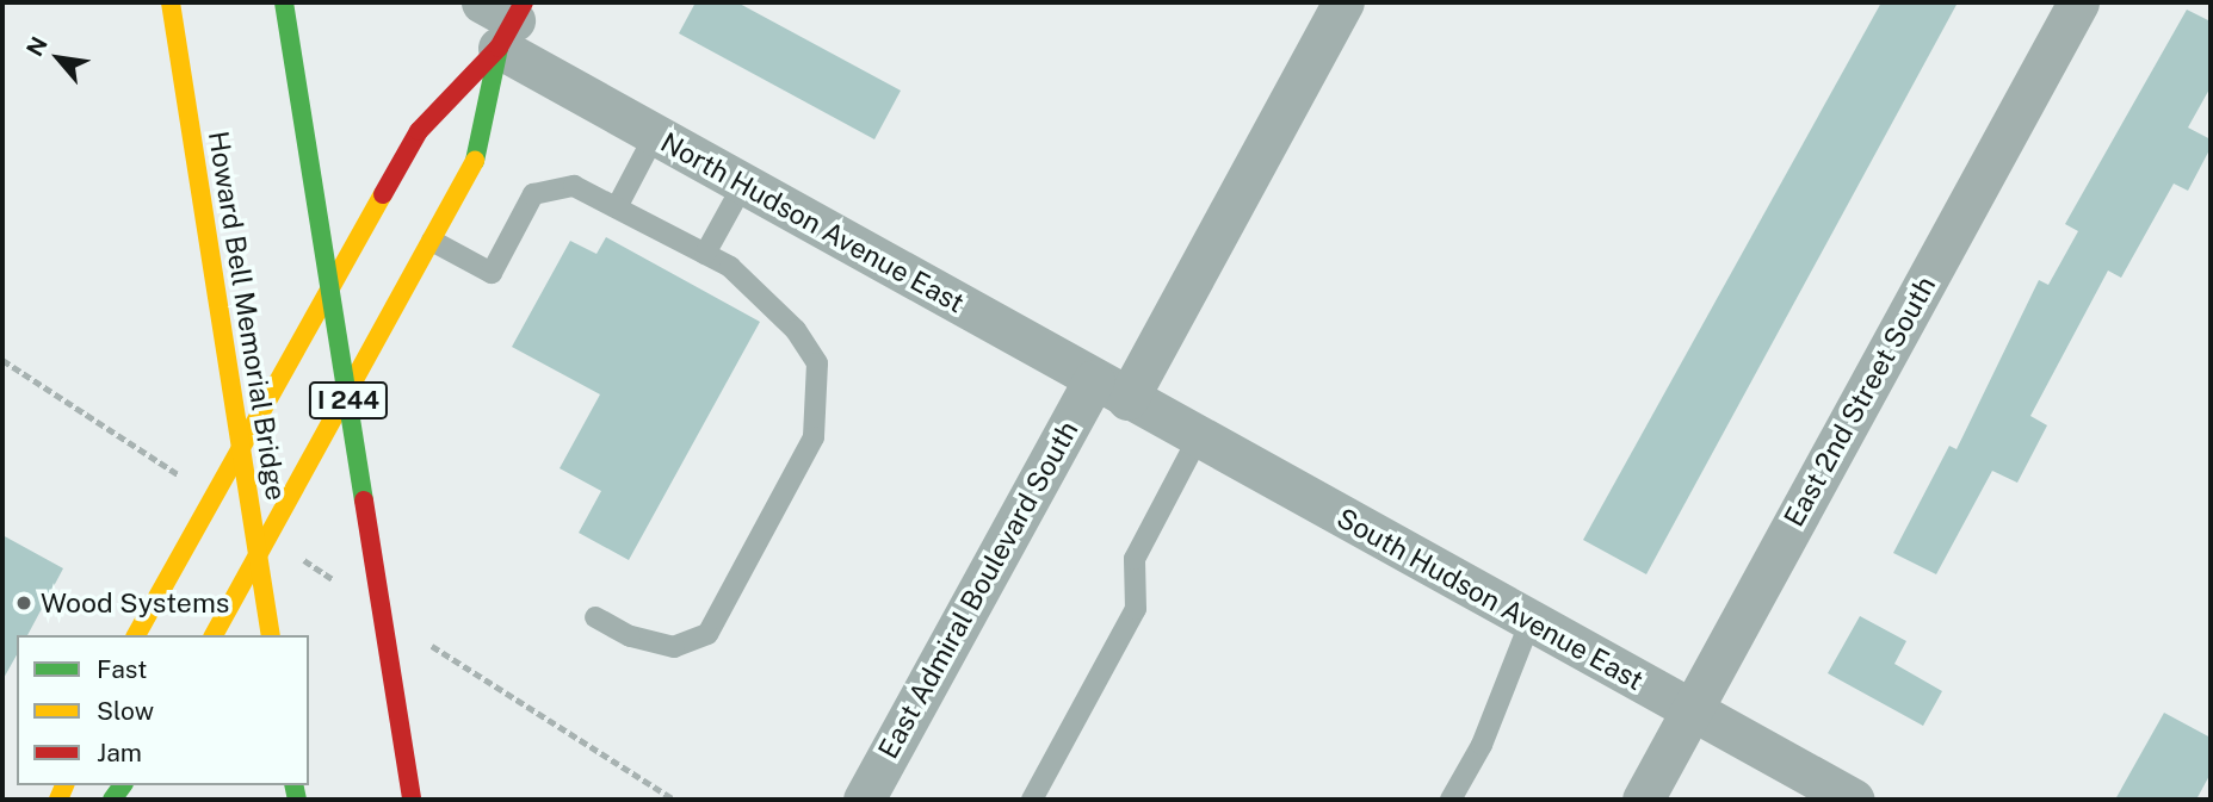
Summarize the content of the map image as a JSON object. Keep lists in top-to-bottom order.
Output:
{
  "streets": {
    "main road": ["Howard Bell Memorial Bridge", "I 244"],
    "street": [
      "North Hudson Avenue East",
      "East 2nd Street South",
      "East Admiral Boulevard South",
      "South Hudson Avenue East"
    ]
  },
  "crossings": [
    ["North Hudson Avenue East", "East Admiral Boulevard South"],
    ["North Hudson Avenue East", "South Hudson Avenue East"],
    ["East 2nd Street South", "South Hudson Avenue East"],
    ["East Admiral Boulevard South", "South Hudson Avenue East"]
  ],
  "places": ["Wood Systems"],
  "legend": ["Fast", "Slow", "Jam"],
  "north": "top left"
}
